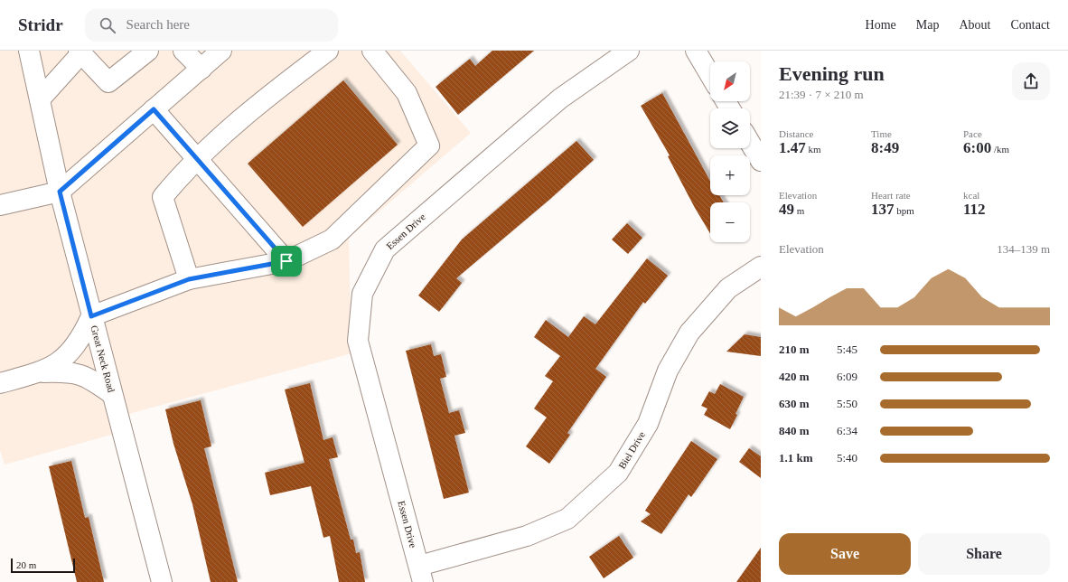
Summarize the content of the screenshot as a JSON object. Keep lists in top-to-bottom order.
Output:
{
  "streets": {
    "street": ["Essen Drive", "Great Neck Road", "Biel Drive"]
  },
  "crossings": [
    ["Essen Drive", "Biel Drive"]
  ],
  "scale_bar": "20 m",
  "north": "bottom left",
  "page": {
    "header": "Stridr",
    "search": "Search here",
    "nav": [
      "Home",
      "Map",
      "About",
      "Contact"
    ],
    "heading": ["Evening run", "21:39 · 7 × 210 m"],
    "map_buttons": ["+", "−"],
    "stats": [
      ["Distance", "1.47 km"],
      ["Time", "8:49"],
      ["Pace", "6:00 /km"],
      ["Elevation", "49 m"],
      ["Heart rate", "137 bpm"],
      ["kcal", "112"]
    ],
    "chart": ["Elevation", "134–139 m"],
    "list": [
      {
        "name": "210 m",
        "note": "5:45"
      },
      {
        "name": "420 m",
        "note": "6:09"
      },
      {
        "name": "630 m",
        "note": "5:50"
      },
      {
        "name": "840 m",
        "note": "6:34"
      },
      {
        "name": "1.1 km",
        "note": "5:40"
      }
    ],
    "buttons": ["Save", "Share"],
    "scale": "20 m"
  }
}
